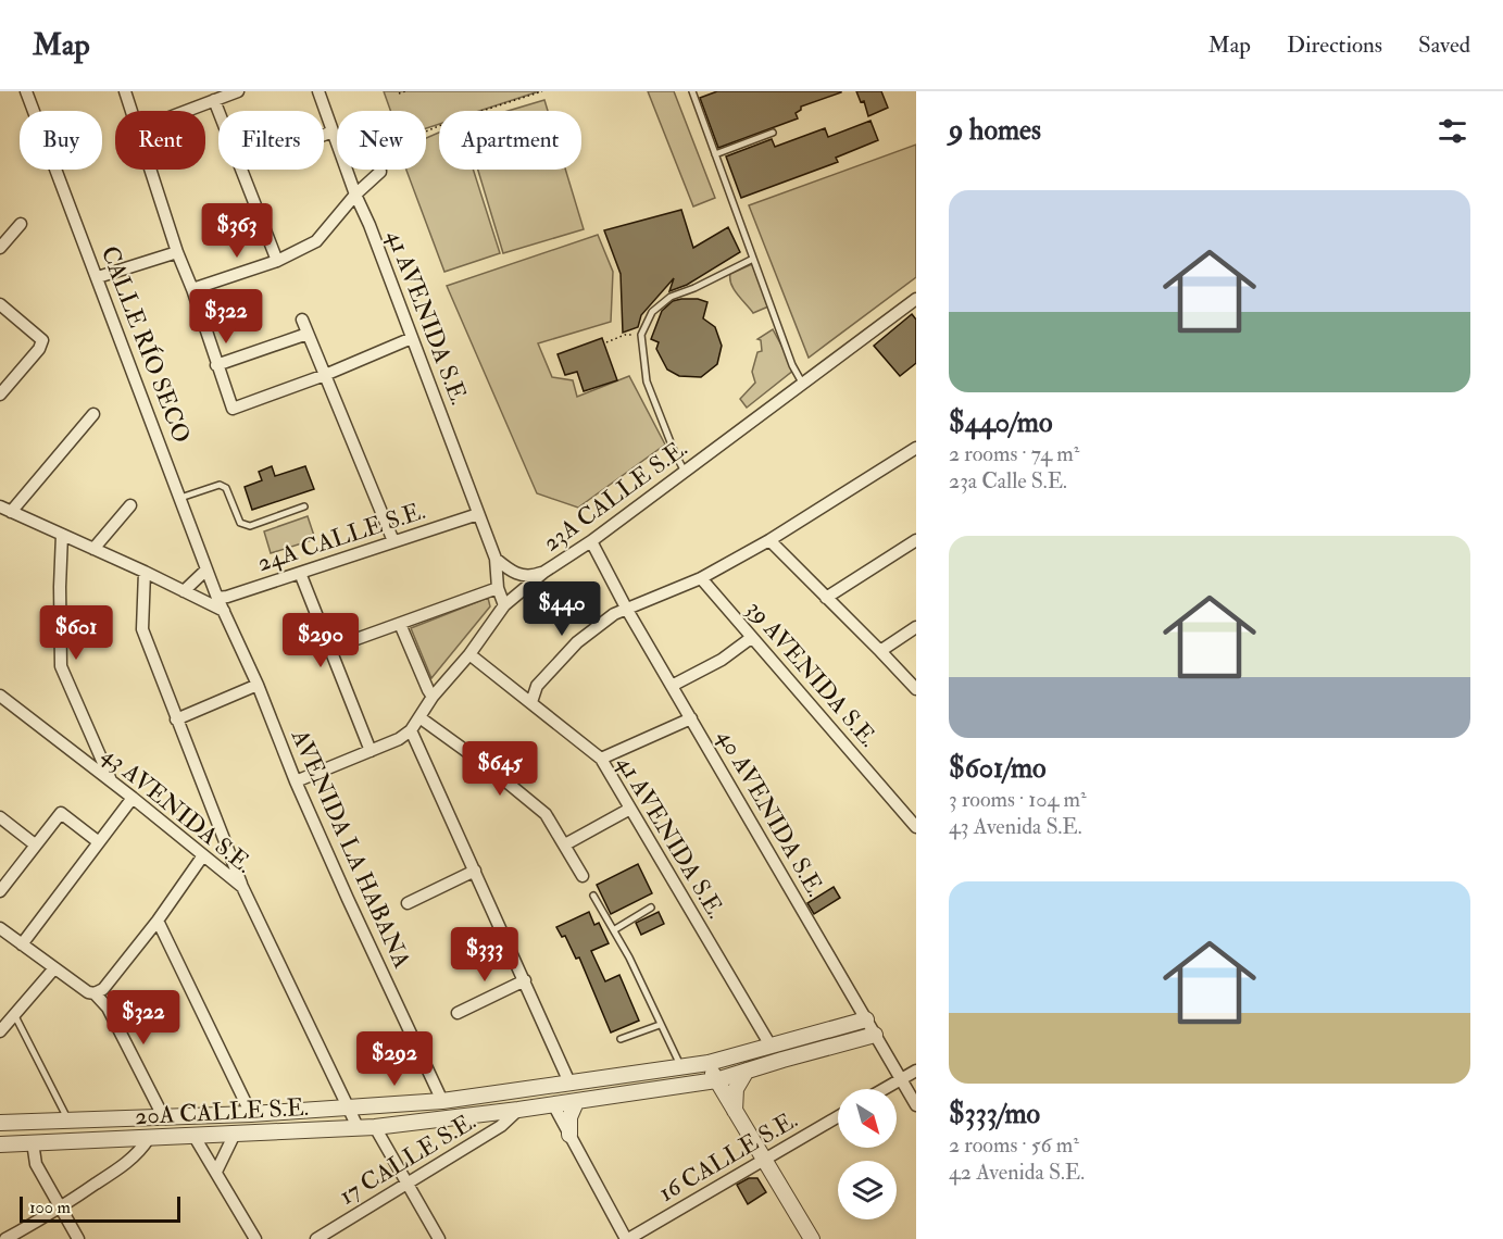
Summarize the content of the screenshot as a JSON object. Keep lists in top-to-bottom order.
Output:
{
  "streets": {
    "street": [
      "41 AVENIDA S.E.",
      "CALLE RÍO SECO",
      "23A CALLE S.E.",
      "24A CALLE S.E.",
      "39 AVENIDA S.E.",
      "43 AVENIDA S.E.",
      "40 AVENIDA S.E.",
      "AVENIDA LA HABANA",
      "20A CALLE S.E.",
      "16 CALLE S.E.",
      "17 CALLE S.E."
    ]
  },
  "crossings": [
    ["41 AVENIDA S.E.", "23A CALLE S.E."],
    ["41 AVENIDA S.E.", "24A CALLE S.E."],
    ["41 AVENIDA S.E.", "20A CALLE S.E."],
    ["CALLE RÍO SECO", "24A CALLE S.E."],
    ["CALLE RÍO SECO", "AVENIDA LA HABANA"],
    ["23A CALLE S.E.", "40 AVENIDA S.E."],
    ["23A CALLE S.E.", "AVENIDA LA HABANA"],
    ["43 AVENIDA S.E.", "20A CALLE S.E."],
    ["40 AVENIDA S.E.", "20A CALLE S.E."],
    ["AVENIDA LA HABANA", "20A CALLE S.E."],
    ["20A CALLE S.E.", "17 CALLE S.E."]
  ],
  "scale_bar": "100 m",
  "north": "bottom right",
  "page": {
    "header": "Map",
    "nav": ["Map", "Directions", "Saved"],
    "heading": "9 homes",
    "chip": [
      "Buy",
      "Rent",
      "Filters",
      "New",
      "Apartment"
    ],
    "list": [
      {
        "name": "$440/mo",
        "note": "2 rooms · 74 m² · 23a Calle S.E."
      },
      {
        "name": "$601/mo",
        "note": "3 rooms · 104 m² · 43 Avenida S.E."
      },
      {
        "name": "$333/mo",
        "note": "2 rooms · 56 m² · 42 Avenida S.E."
      }
    ],
    "price": [
      "$363",
      "$322",
      "$440",
      "$601",
      "$290",
      "$645",
      "$333",
      "$322",
      "$292"
    ],
    "scale": "100 m"
  }
}
